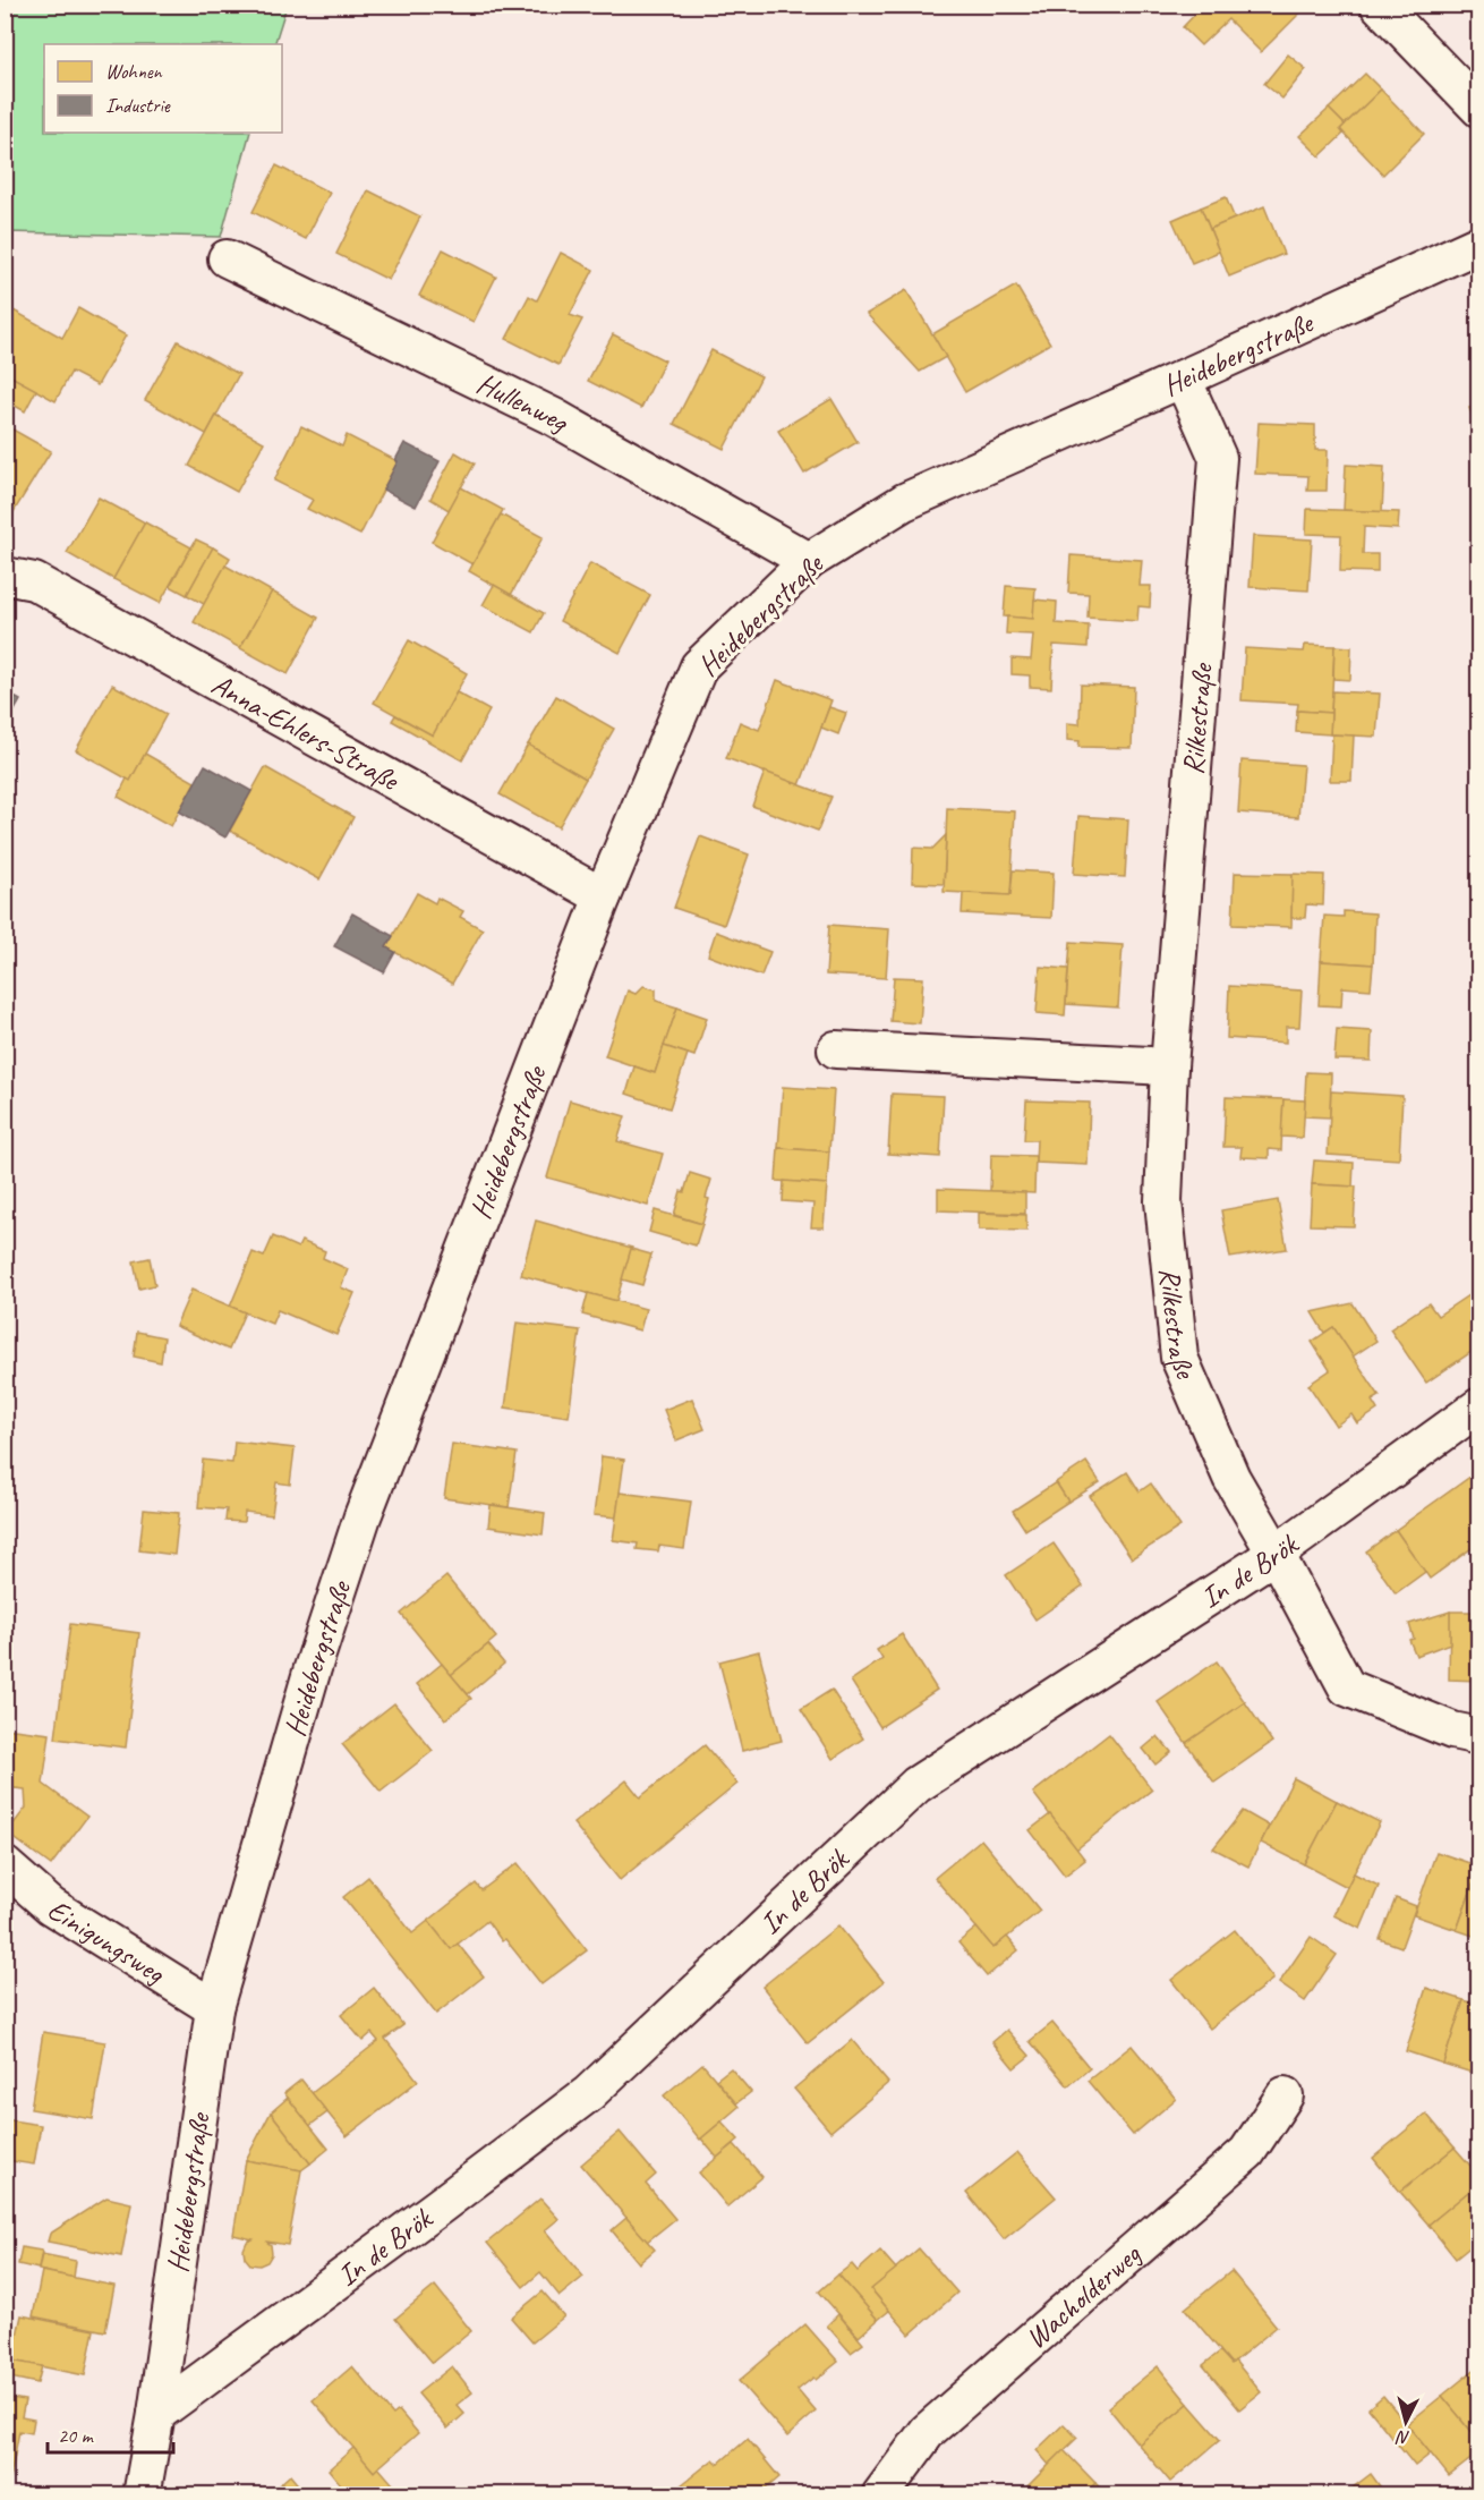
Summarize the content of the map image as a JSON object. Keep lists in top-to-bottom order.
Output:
{
  "streets": {
    "street": [
      "Heidebergstraße",
      "Hullenweg",
      "Rilkestraße",
      "Anna-Ehlers-Straße",
      "In de Brök",
      "Einigungsweg",
      "Wacholderweg"
    ]
  },
  "crossings": [
    ["Heidebergstraße", "Hullenweg"],
    ["Heidebergstraße", "Rilkestraße"],
    ["Heidebergstraße", "Anna-Ehlers-Straße"],
    ["Heidebergstraße", "In de Brök"],
    ["Heidebergstraße", "Einigungsweg"],
    ["Rilkestraße", "In de Brök"]
  ],
  "legend": ["Wohnen", "Industrie"],
  "scale_bar": "20 m",
  "north": "bottom"
}
